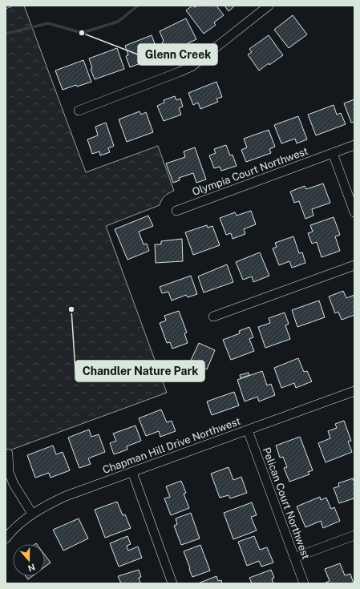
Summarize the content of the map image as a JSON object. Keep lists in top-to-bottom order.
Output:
{
  "streets": {
    "street": ["Olympia Court Northwest", "Chapman Hill Drive Northwest", "Pelican Court Northwest"]
  },
  "crossings": [
    ["Chapman Hill Drive Northwest", "Pelican Court Northwest"]
  ],
  "places": ["Glenn Creek", "Chandler Nature Park"],
  "north": "bottom"
}
